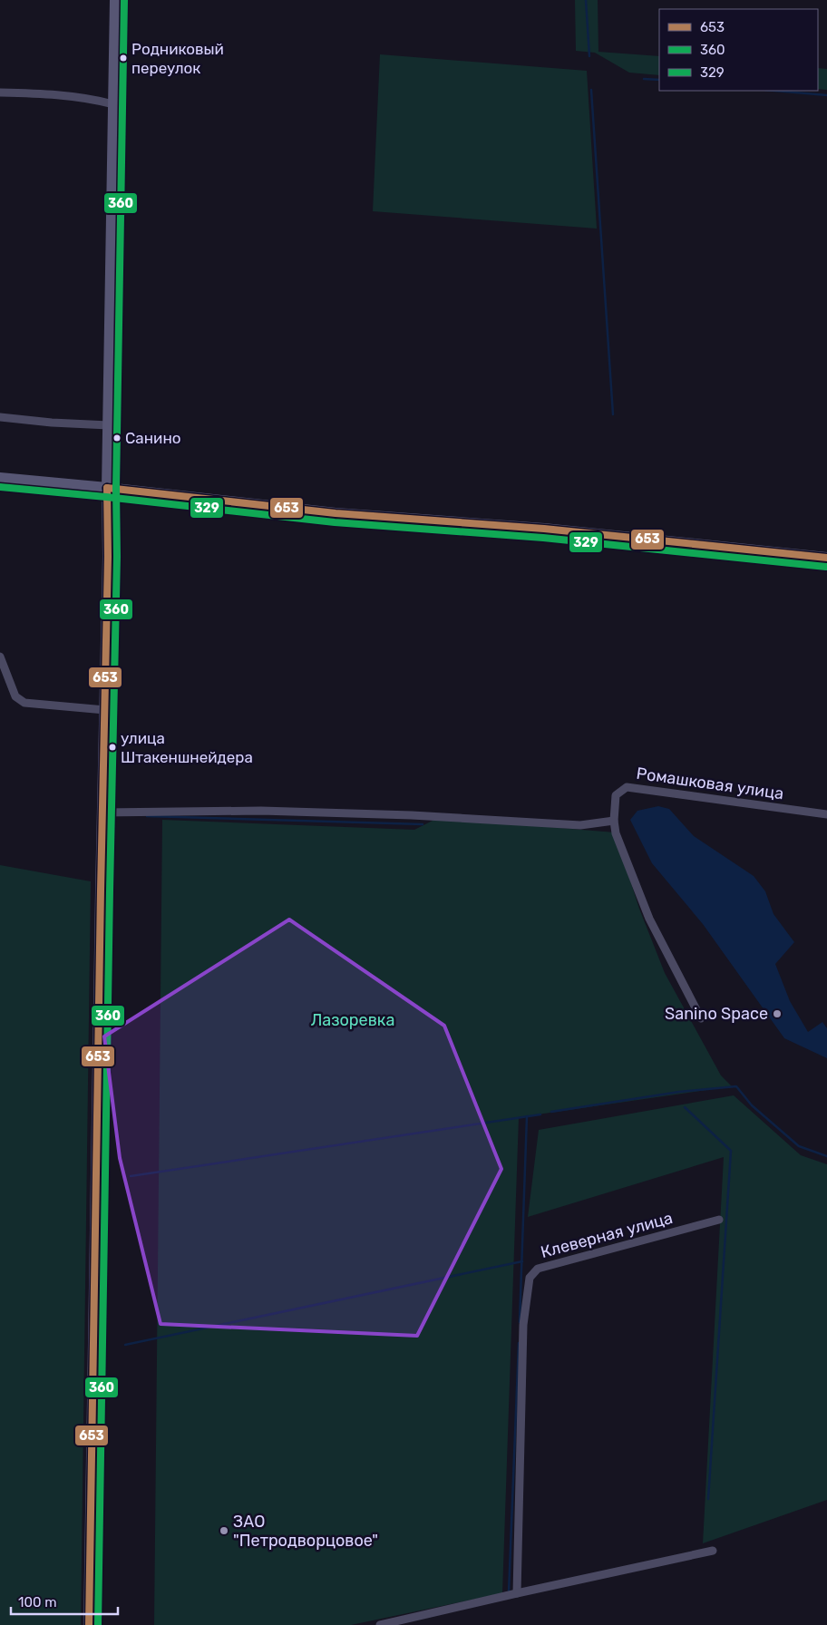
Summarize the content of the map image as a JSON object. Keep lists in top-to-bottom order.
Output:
{
  "streets": {
    "street": ["Ромашковая улица", "Клеверная улица"]
  },
  "parks": ["Лазоревка"],
  "places": [
    "Родниковый переулок",
    "Санино",
    "улица Штакеншнейдера",
    "Sanino Space",
    "ЗАО \"Петродворцовое\""
  ],
  "lines": ["transit line 360", "transit line 329", "transit line 653"],
  "legend": ["653", "360", "329"],
  "scale_bar": "100 m"
}
